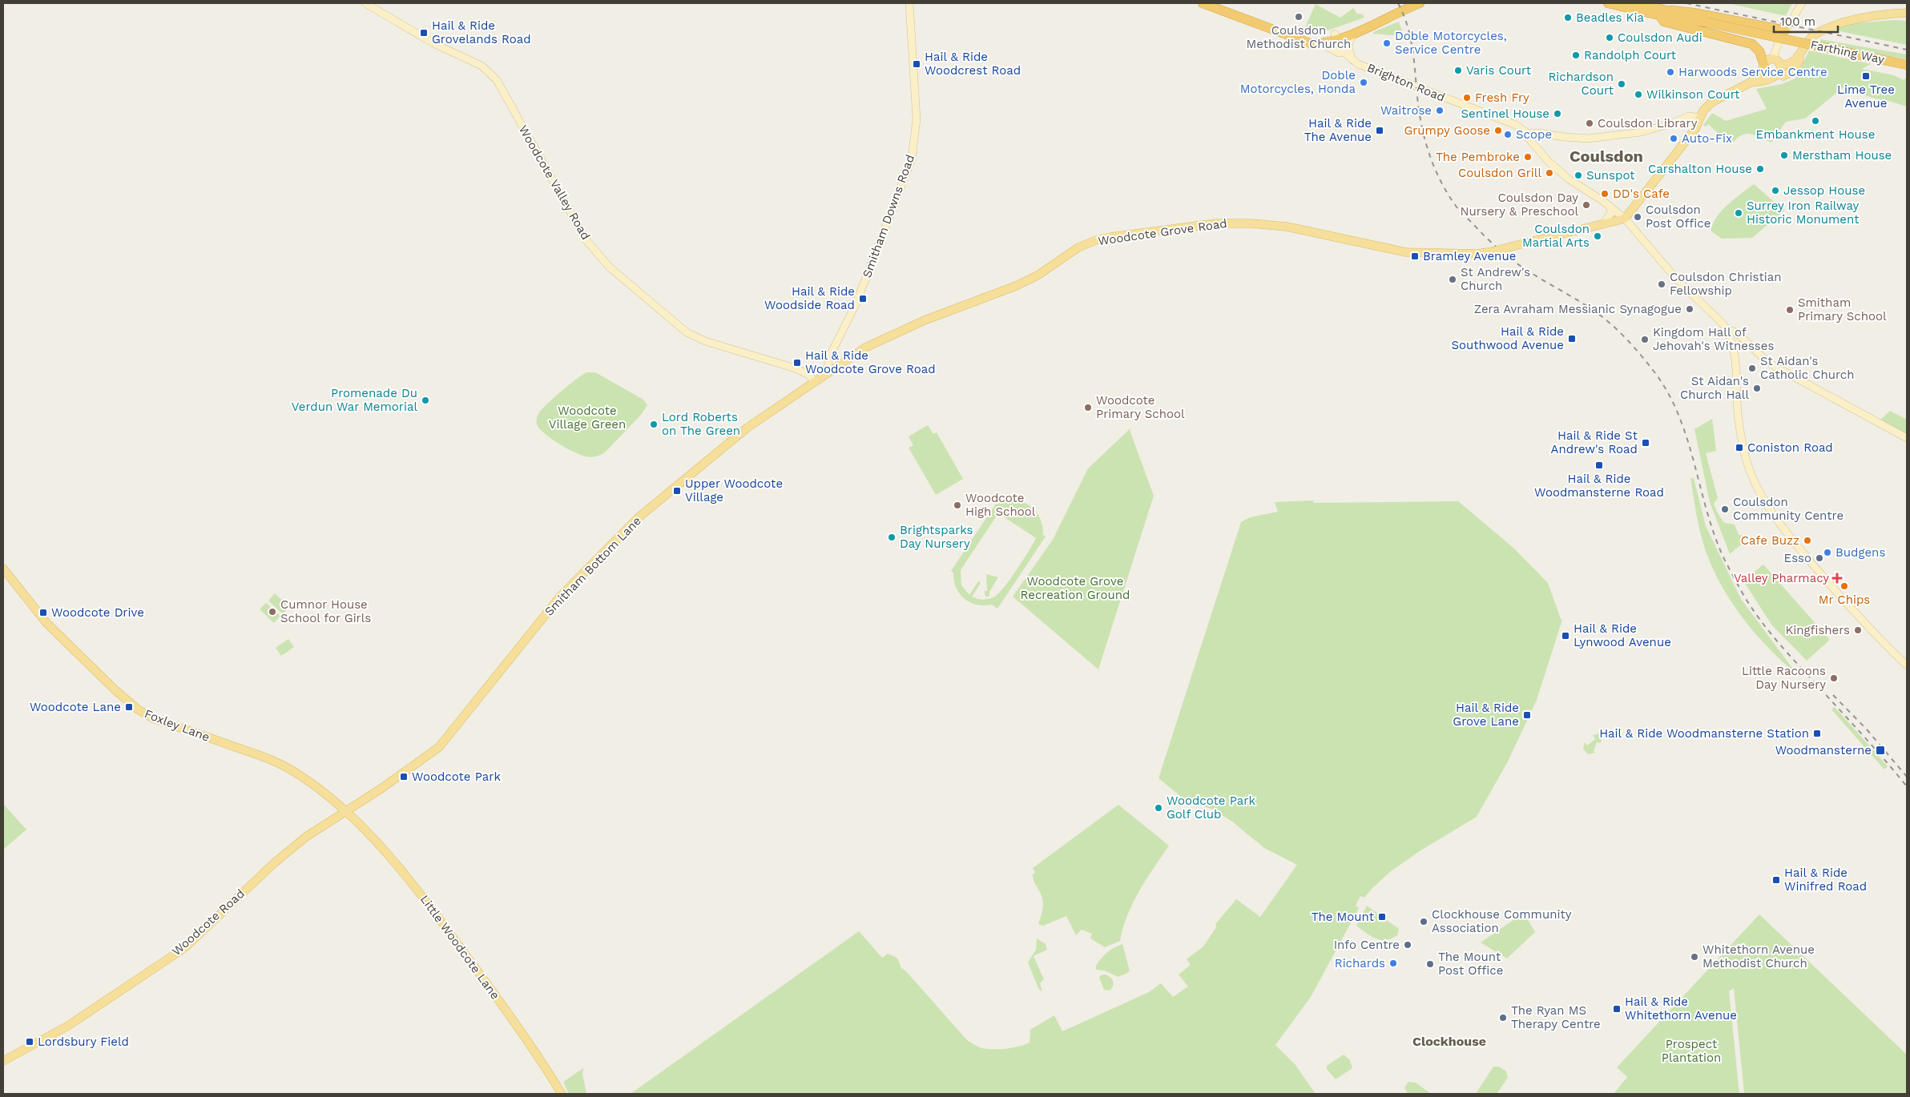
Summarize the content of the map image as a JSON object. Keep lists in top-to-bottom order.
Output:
{
  "streets": {
    "highway": ["Farthing Way", "Brighton Road"],
    "main road": [
      "Woodcote Valley Road",
      "Smitham Downs Road",
      "Woodcote Grove Road",
      "Smitham Bottom Lane",
      "Foxley Lane",
      "Woodcote Road",
      "Little Woodcote Lane"
    ]
  },
  "crossings": [
    ["Woodcote Valley Road", "Smitham Bottom Lane"],
    ["Smitham Downs Road", "Woodcote Grove Road"],
    ["Smitham Downs Road", "Smitham Bottom Lane"],
    ["Woodcote Grove Road", "Smitham Bottom Lane"],
    ["Smitham Bottom Lane", "Foxley Lane"],
    ["Smitham Bottom Lane", "Woodcote Road"],
    ["Smitham Bottom Lane", "Little Woodcote Lane"],
    ["Foxley Lane", "Woodcote Road"],
    ["Foxley Lane", "Little Woodcote Lane"],
    ["Woodcote Road", "Little Woodcote Lane"]
  ],
  "districts": ["Coulsdon", "Clockhouse"],
  "parks": ["Woodcote Village Green", "Woodcote Grove Recreation Ground", "Prospect Plantation"],
  "places": {
    "other": [
      "Coulsdon Methodist Church",
      "Beadles Kia",
      "Coulsdon Audi",
      "Doble Motorcycles, Service Centre",
      "Randolph Court",
      "Varis Court",
      "Harwoods Service Centre",
      "Doble Motorcycles, Honda",
      "Richardson Court",
      "Wilkinson Court",
      "Fresh Fry",
      "Waitrose",
      "Sentinel House",
      "Embankment House",
      "Coulsdon Library",
      "Grumpy Goose",
      "Scope",
      "Auto-Fix",
      "Merstham House",
      "The Pembroke",
      "Carshalton House",
      "Coulsdon Grill",
      "Sunspot",
      "Jessop House",
      "DD's Cafe",
      "Coulsdon Day Nursery & Preschool",
      "Surrey Iron Railway Historic Monument",
      "Coulsdon Post Office",
      "Coulsdon Martial Arts",
      "St Andrew's Church",
      "Coulsdon Christian Fellowship",
      "Zera Avraham Messianic Synagogue",
      "Smitham Primary School",
      "Kingdom Hall of Jehovah's Witnesses",
      "St Aidan's Catholic Church",
      "St Aidan's Church Hall",
      "Promenade Du Verdun War Memorial",
      "Woodcote Primary School",
      "Lord Roberts on The Green",
      "Woodcote High School",
      "Coulsdon Community Centre",
      "Brightsparks Day Nursery",
      "Cafe Buzz",
      "Budgens",
      "Esso",
      "Mr Chips",
      "Cumnor House School for Girls",
      "Kingfishers",
      "Little Racoons Day Nursery",
      "Woodcote Park Golf Club",
      "Clockhouse Community Association",
      "Info Centre",
      "Whitethorn Avenue Methodist Church",
      "Richards",
      "The Mount Post Office",
      "The Ryan MS Therapy Centre"
    ],
    "transit": [
      "Hail & Ride Grovelands Road",
      "Hail & Ride Woodcrest Road",
      "Lime Tree Avenue",
      "Hail & Ride The Avenue",
      "Bramley Avenue",
      "Hail & Ride Woodside Road",
      "Hail & Ride Southwood Avenue",
      "Hail & Ride Woodcote Grove Road",
      "Hail & Ride St Andrew's Road",
      "Coniston Road",
      "Hail & Ride Woodmansterne Road",
      "Upper Woodcote Village",
      "Woodcote Drive",
      "Hail & Ride Lynwood Avenue",
      "Woodcote Lane",
      "Hail & Ride Grove Lane",
      "Hail & Ride Woodmansterne Station",
      "Woodmansterne",
      "Woodcote Park",
      "Hail & Ride Winifred Road",
      "The Mount",
      "Hail & Ride Whitethorn Avenue",
      "Lordsbury Field"
    ],
    "health": ["Valley Pharmacy"]
  },
  "scale_bar": "100 m"
}
